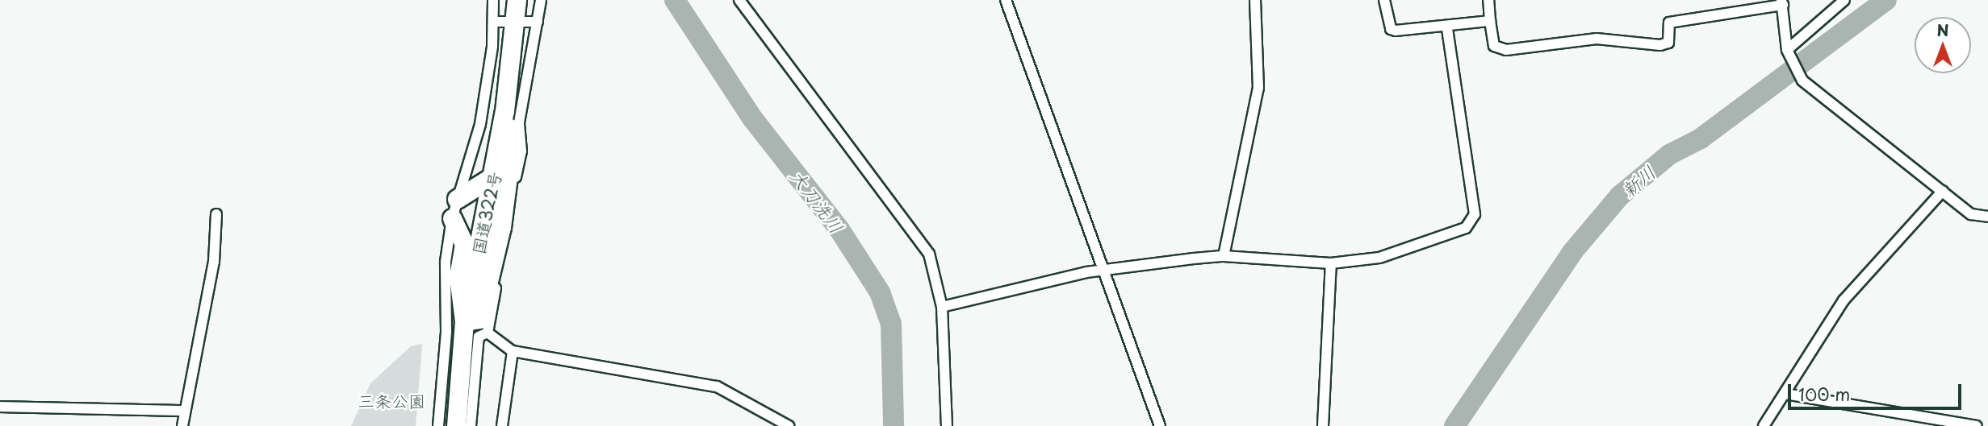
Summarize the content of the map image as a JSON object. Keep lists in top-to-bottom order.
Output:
{
  "streets": {
    "highway": ["国道322号"]
  },
  "water": ["新川", "大刀洗川"],
  "parks": ["三条公園"],
  "scale_bar": "100 m",
  "north": "top"
}
